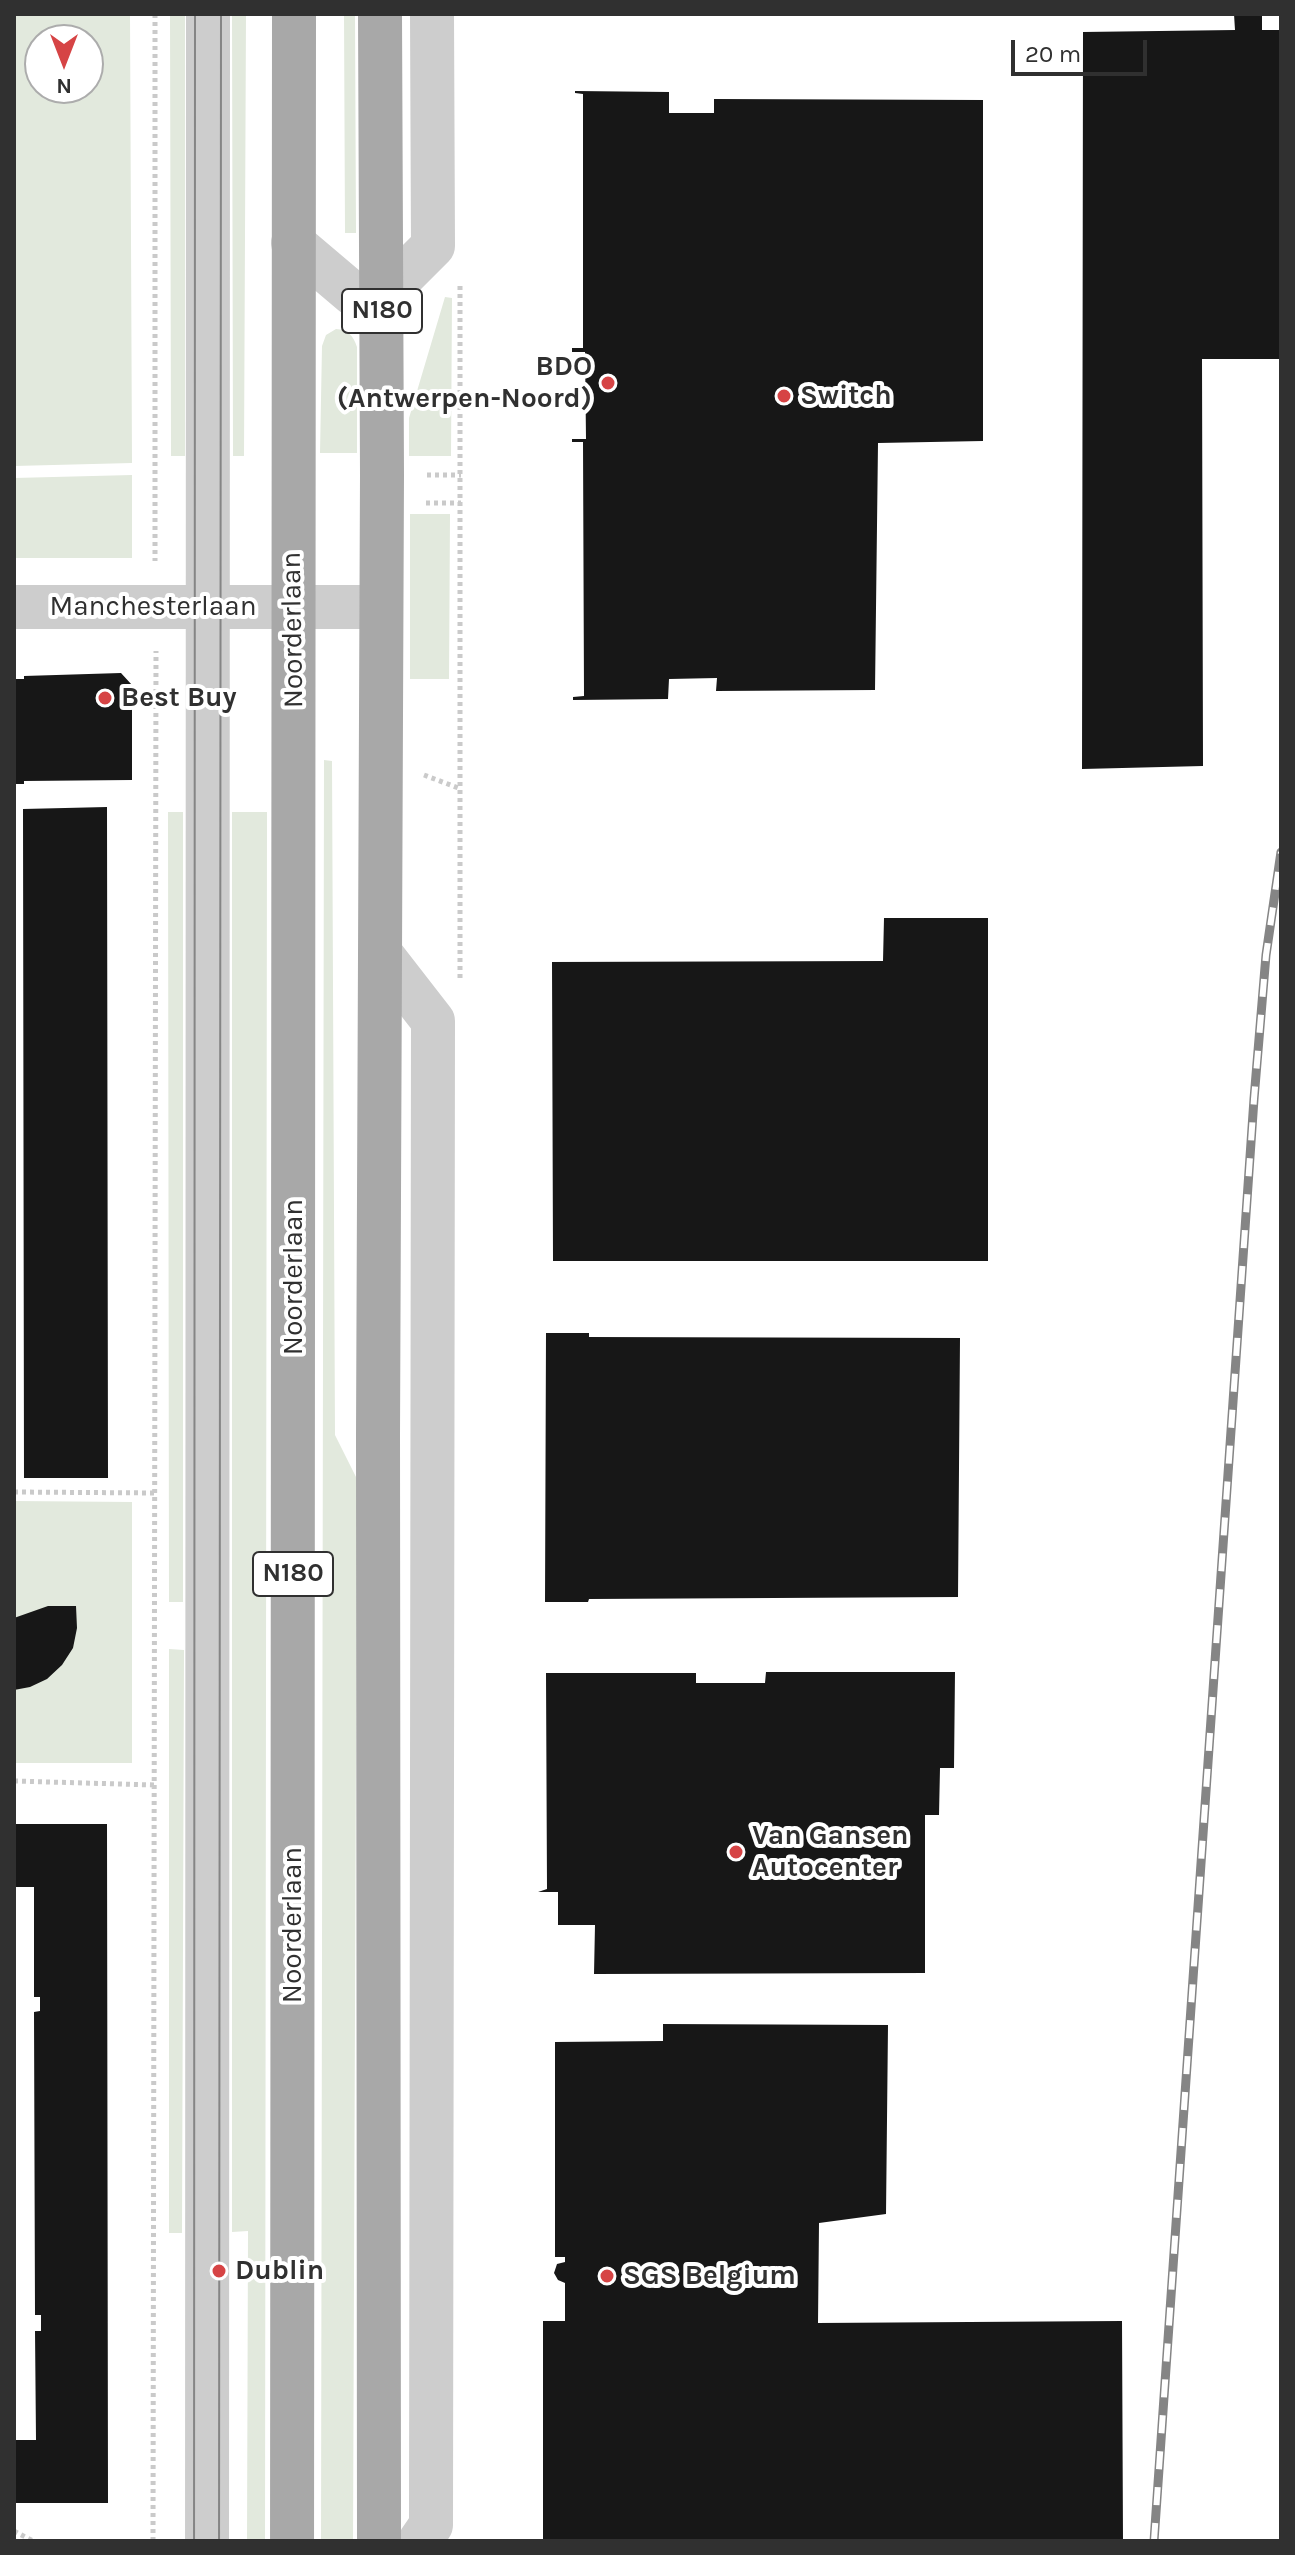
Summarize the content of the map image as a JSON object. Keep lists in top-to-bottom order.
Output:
{
  "streets": {
    "main road": ["N180", "Noorderlaan"],
    "street": ["Manchesterlaan"]
  },
  "crossings": [
    ["N180", "Manchesterlaan"],
    ["Manchesterlaan", "Noorderlaan"]
  ],
  "places": [
    "BDO (Antwerpen-Noord)",
    "Switch",
    "Best Buy",
    "Van Gansen Autocenter",
    "Dublin",
    "SGS Belgium"
  ],
  "scale_bar": "20 m",
  "north": "bottom"
}
